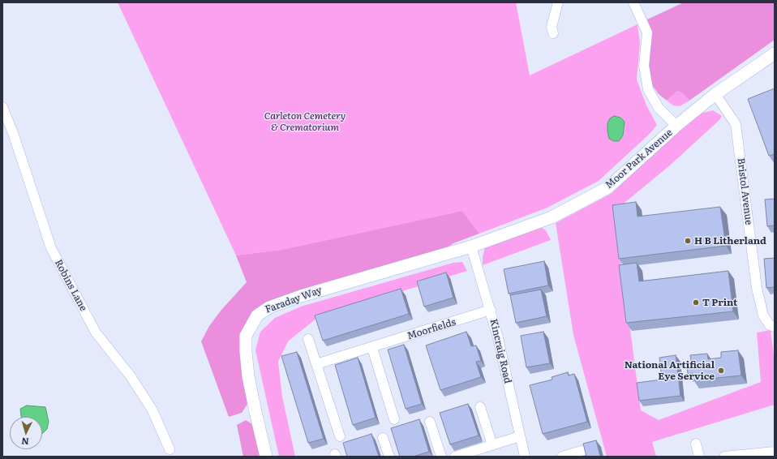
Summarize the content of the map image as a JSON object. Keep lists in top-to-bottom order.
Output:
{
  "streets": {
    "street": [
      "Moor Park Avenue",
      "Bristol Avenue",
      "Robins Lane",
      "Faraday Way",
      "Moorfields",
      "Kincraig Road"
    ]
  },
  "crossings": [
    ["Moor Park Avenue", "Bristol Avenue"],
    ["Moor Park Avenue", "Faraday Way"],
    ["Moor Park Avenue", "Kincraig Road"],
    ["Faraday Way", "Kincraig Road"],
    ["Moorfields", "Kincraig Road"]
  ],
  "parks": ["Carleton Cemetery & Crematorium"],
  "places": ["H B Litherland", "T Print", "National Artificial Eye Service"],
  "north": "bottom"
}
